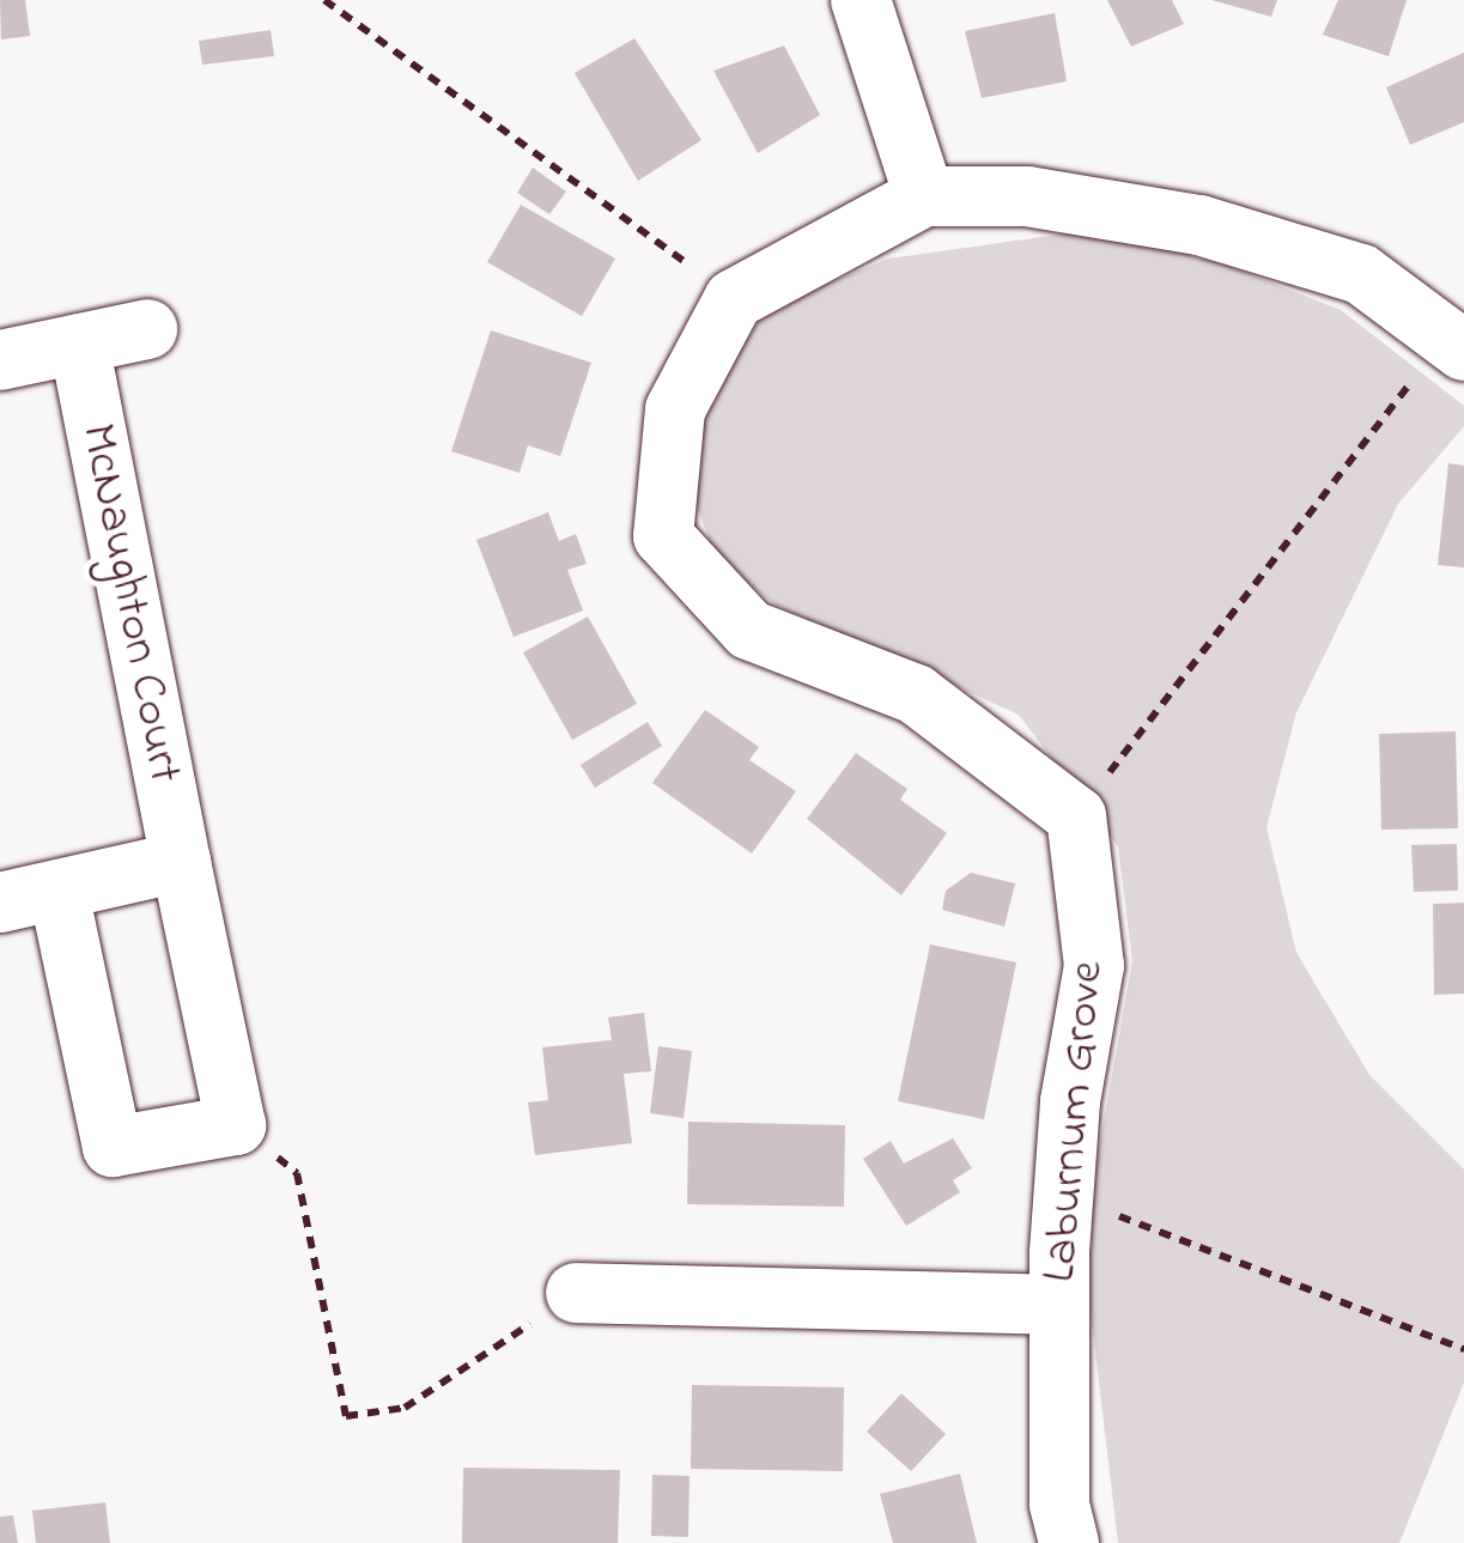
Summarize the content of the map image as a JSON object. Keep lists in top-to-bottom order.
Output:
{
  "streets": {
    "street": ["McNaughton Court", "Laburnum Grove"]
  }
}
